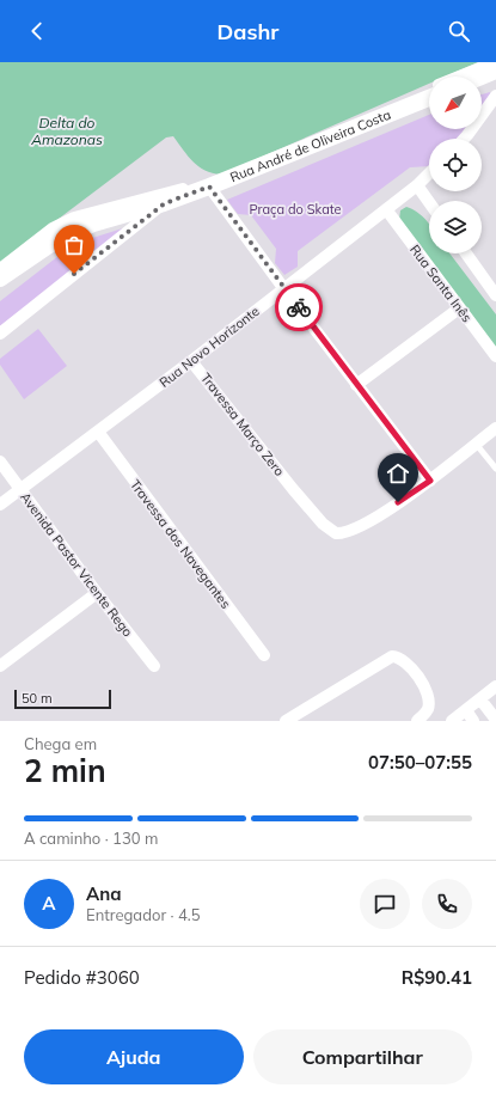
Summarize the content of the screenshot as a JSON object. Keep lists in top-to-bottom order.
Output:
{
  "streets": {
    "main road": ["Rua André de Oliveira Costa"],
    "street": [
      "Rua Santa Inês",
      "Rua Novo Horizonte",
      "Travessa Março Zero",
      "Travessa dos Navegantes",
      "Avenida Pastor Vicente Rego"
    ]
  },
  "crossings": [
    ["Rua Santa Inês", "Rua Novo Horizonte"],
    ["Rua Novo Horizonte", "Travessa Março Zero"],
    ["Rua Novo Horizonte", "Travessa dos Navegantes"],
    ["Rua Novo Horizonte", "Avenida Pastor Vicente Rego"]
  ],
  "water": ["Delta do Amazonas"],
  "parks": ["Praça do Skate"],
  "scale_bar": "50 m",
  "north": "bottom left",
  "page": {
    "header": "Dashr",
    "scale": "50 m",
    "heading": ["2 min", "Chega em", "07:50–07:55"],
    "panel": [
      "Ana",
      "Entregador · 4.5",
      "Pedido #3060",
      "R$90.41"
    ],
    "bar": "A caminho · 130 m",
    "round": "A",
    "buttons": ["Ajuda", "Compartilhar"]
  }
}
